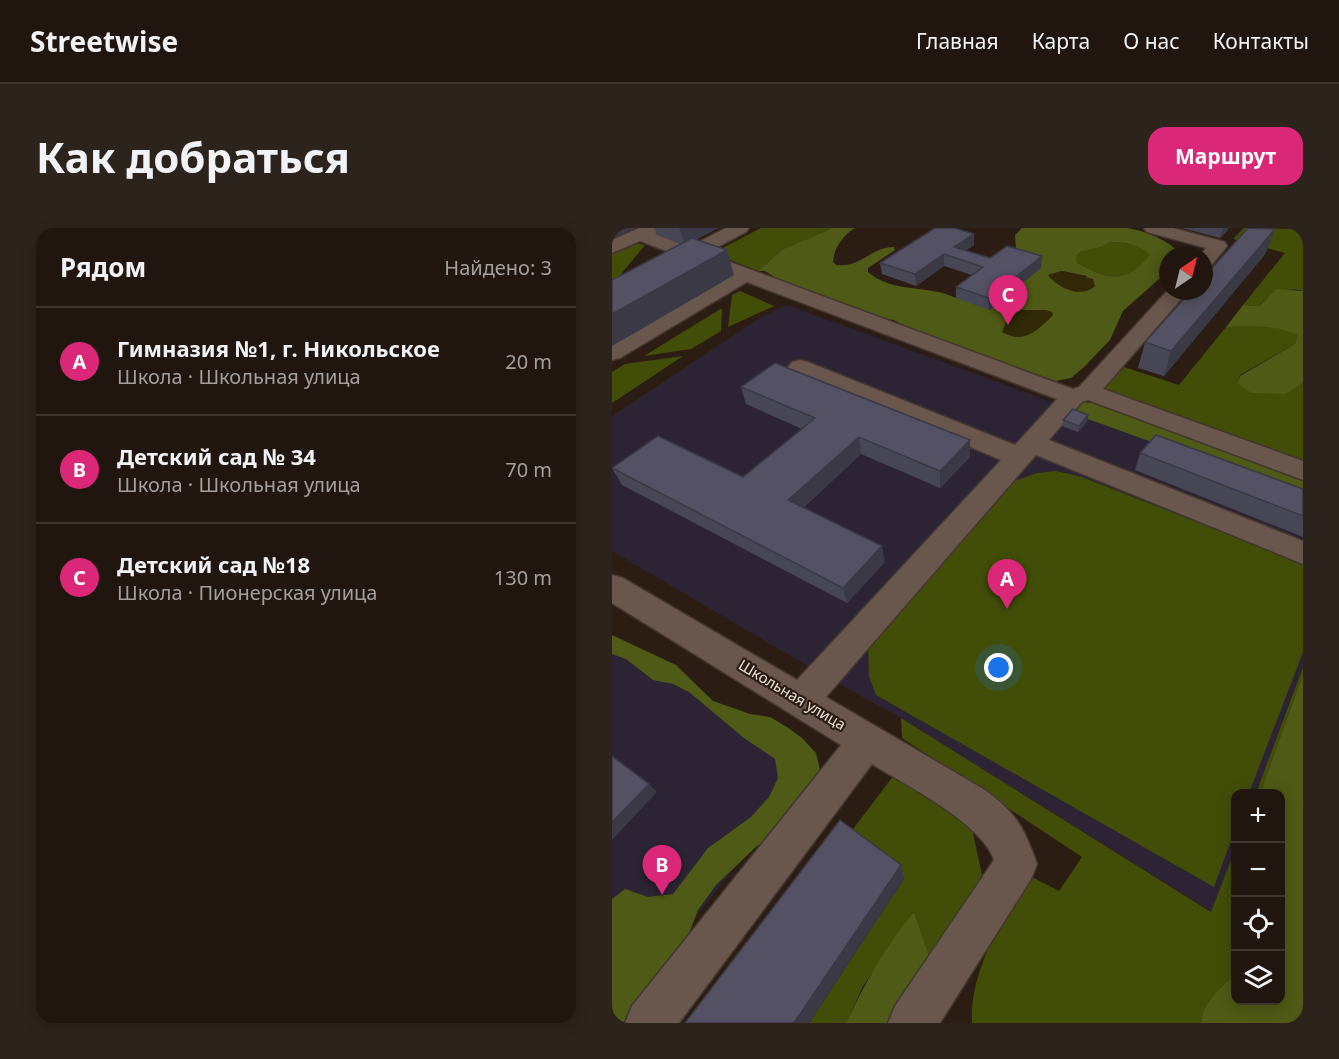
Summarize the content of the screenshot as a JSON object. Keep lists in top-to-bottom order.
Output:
{
  "streets": {
    "street": ["Школьная улица"]
  },
  "north": "top right",
  "page": {
    "header": "Streetwise",
    "nav": [
      "Главная",
      "Карта",
      "О нас",
      "Контакты"
    ],
    "buttons": "Маршрут",
    "title": "Как добраться",
    "heading": ["Рядом", "Найдено: 3"],
    "pins": ["C", "A", "B"],
    "list": [
      {
        "mark": "A",
        "name": "Гимназия №1, г. Никольское",
        "note": "Школа · Школьная улица",
        "value": "20 m"
      },
      {
        "mark": "B",
        "name": "Детский сад № 34",
        "note": "Школа · Школьная улица",
        "value": "70 m"
      },
      {
        "mark": "C",
        "name": "Детский сад №18",
        "note": "Школа · Пионерская улица",
        "value": "130 m"
      }
    ],
    "map_buttons": ["+", "−"]
  }
}
